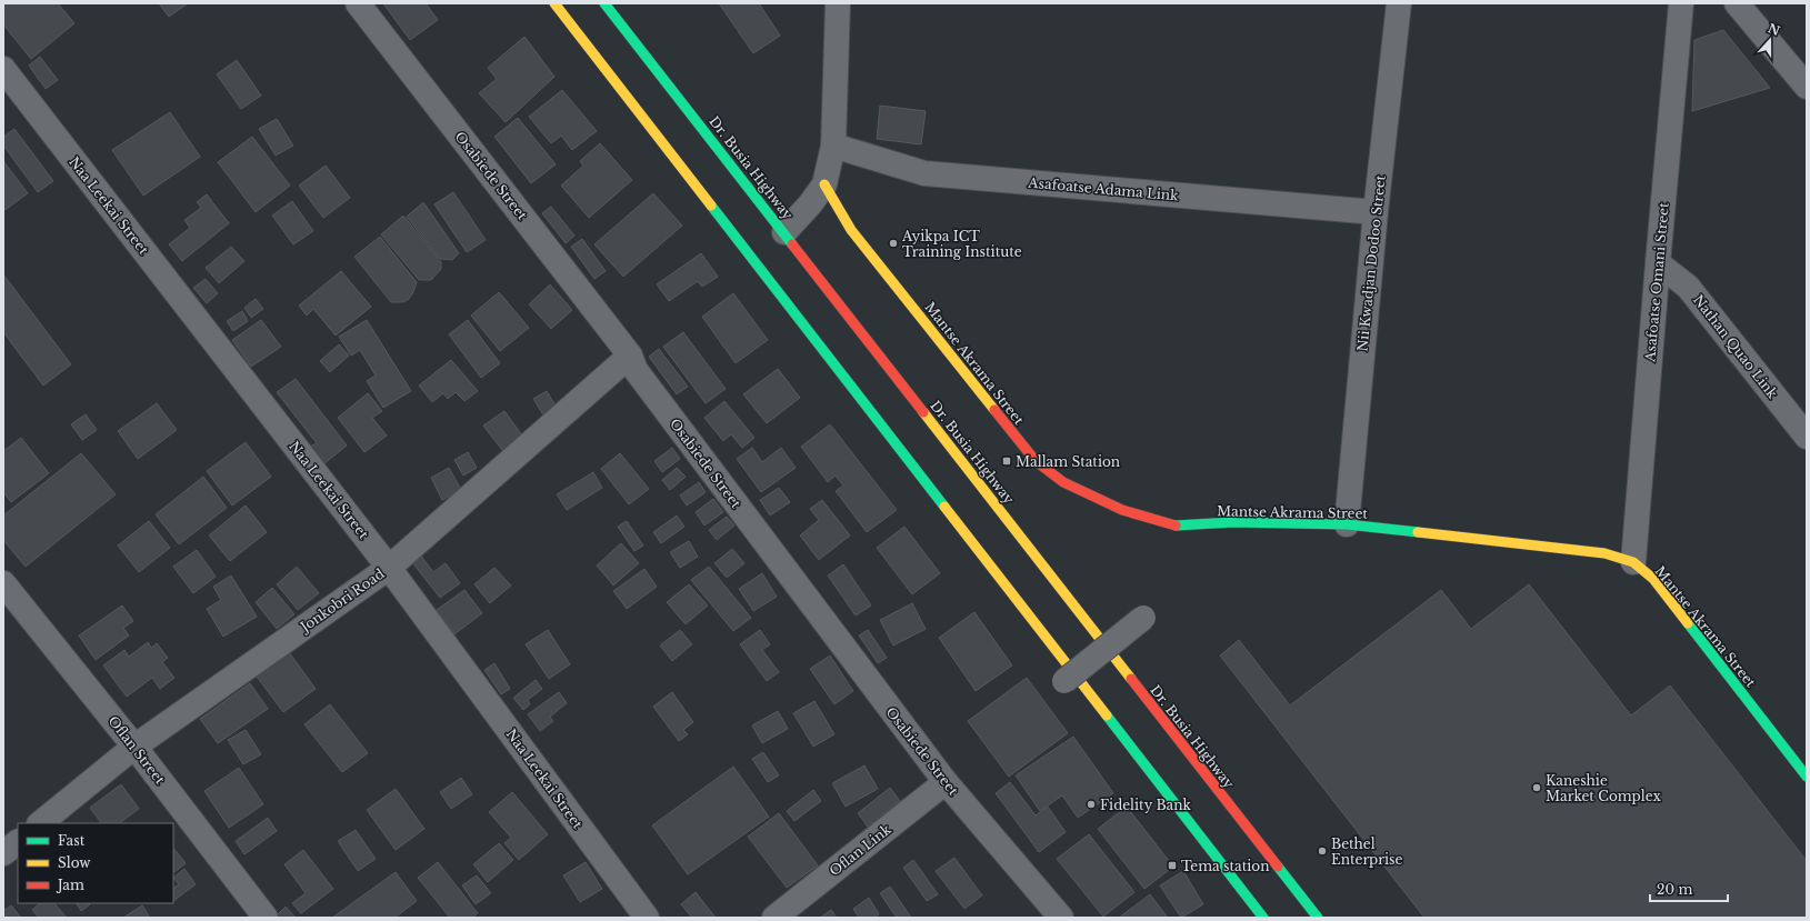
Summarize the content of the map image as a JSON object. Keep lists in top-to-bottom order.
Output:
{
  "streets": {
    "main road": ["Dr. Busia Highway", "Mantse Akrama Street"],
    "street": [
      "Osabiede Street",
      "Asafoatse Adama Link",
      "Naa Leekai Street",
      "Nii Kwadjan Dodoo Street",
      "Asafoatse Omani Street",
      "Nathan Quao Link",
      "Jonkobri Road",
      "Oflan Street",
      "Oflan Link"
    ]
  },
  "crossings": [
    ["Osabiede Street", "Jonkobri Road"],
    ["Osabiede Street", "Oflan Link"],
    ["Asafoatse Adama Link", "Nii Kwadjan Dodoo Street"],
    ["Naa Leekai Street", "Jonkobri Road"],
    ["Nii Kwadjan Dodoo Street", "Mantse Akrama Street"],
    ["Asafoatse Omani Street", "Nathan Quao Link"],
    ["Asafoatse Omani Street", "Mantse Akrama Street"],
    ["Jonkobri Road", "Oflan Street"]
  ],
  "places": {
    "other": [
      "Ayikpa ICT Training Institute",
      "Kaneshie Market Complex",
      "Fidelity Bank",
      "Bethel Enterprise"
    ],
    "transit": ["Mallam Station", "Tema station"]
  },
  "legend": ["Fast", "Slow", "Jam"],
  "scale_bar": "20 m",
  "north": "top"
}
